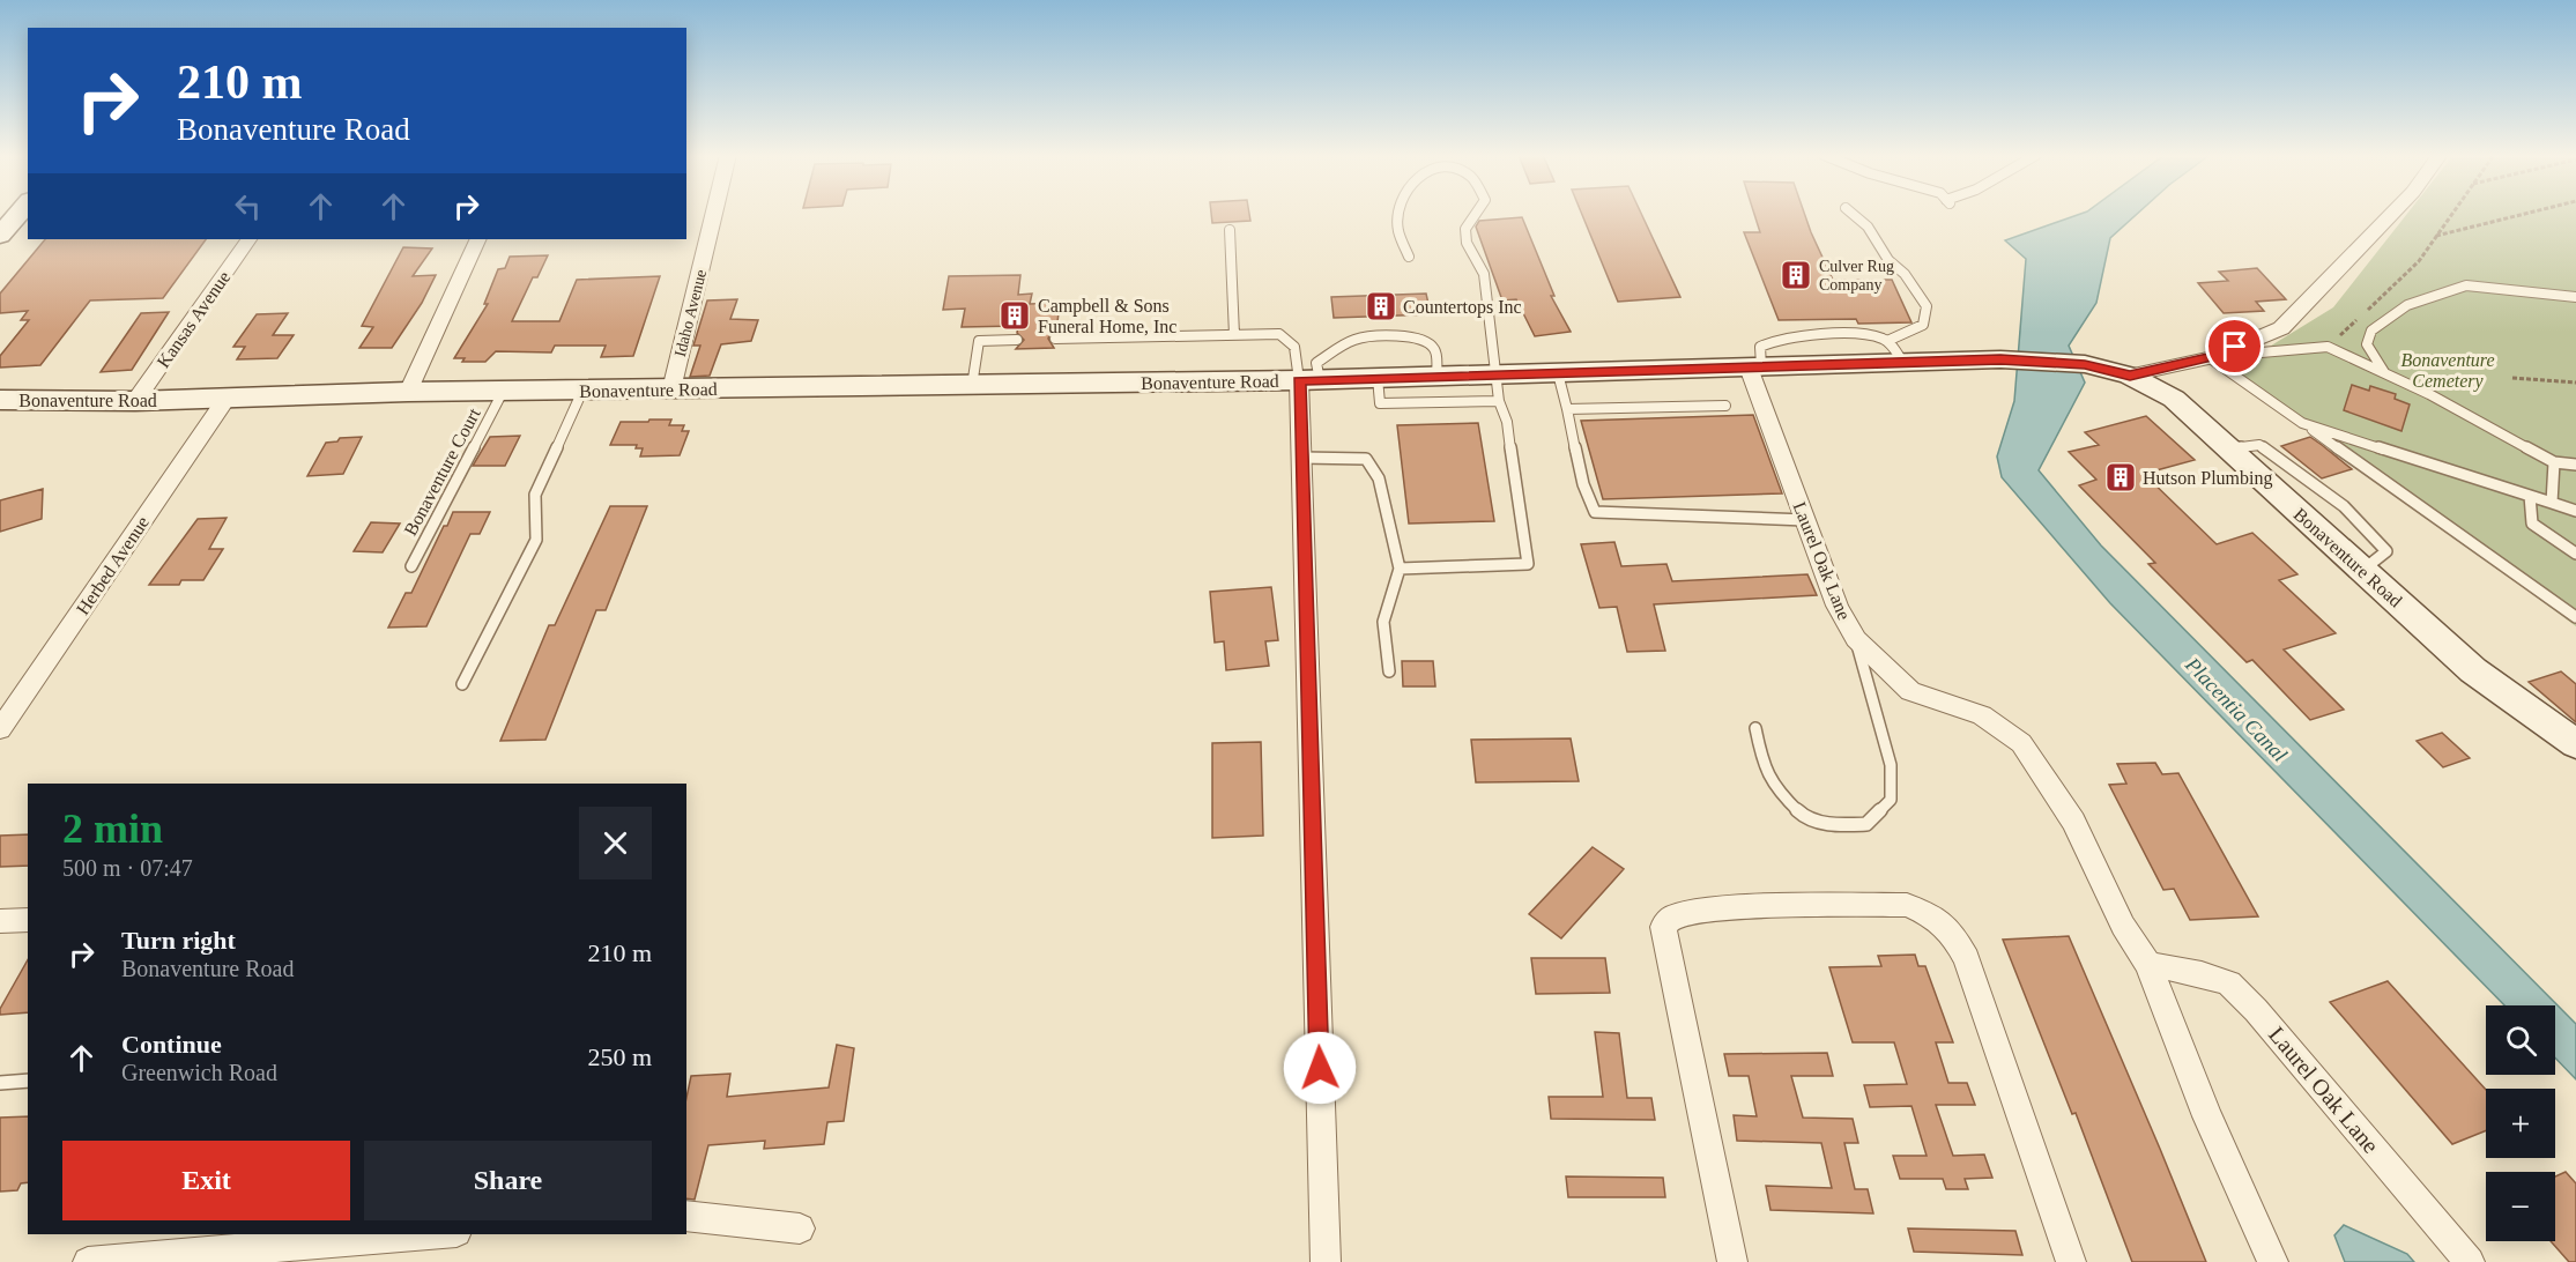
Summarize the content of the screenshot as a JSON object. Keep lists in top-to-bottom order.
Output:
{
  "streets": {
    "street": [
      "Idaho Avenue",
      "Kansas Avenue",
      "Bonaventure Road",
      "Laurel Oak Lane",
      "Herbed Avenue"
    ],
    "lane": ["Bonaventure Court"]
  },
  "crossings": [
    ["Idaho Avenue", "Bonaventure Road"],
    ["Kansas Avenue", "Bonaventure Road"],
    ["Bonaventure Road", "Bonaventure Court"],
    ["Bonaventure Road", "Laurel Oak Lane"],
    ["Bonaventure Road", "Herbed Avenue"]
  ],
  "water": ["Placentia Canal"],
  "parks": ["Bonaventure Cemetery"],
  "places": {
    "building": [
      "Culver Rug Company",
      "Countertops Inc",
      "Campbell & Sons Funeral Home, Inc",
      "Hutson Plumbing"
    ]
  },
  "page": {
    "turn": ["210 m", "Bonaventure Road"],
    "heading": ["2 min", "500 m · 07:47"],
    "list": [
      {
        "name": "Turn right",
        "note": "Bonaventure Road",
        "value": "210 m"
      },
      {
        "name": "Continue",
        "note": "Greenwich Road",
        "value": "250 m"
      }
    ],
    "map_buttons": ["+", "−"],
    "buttons": ["Exit", "Share"]
  }
}
